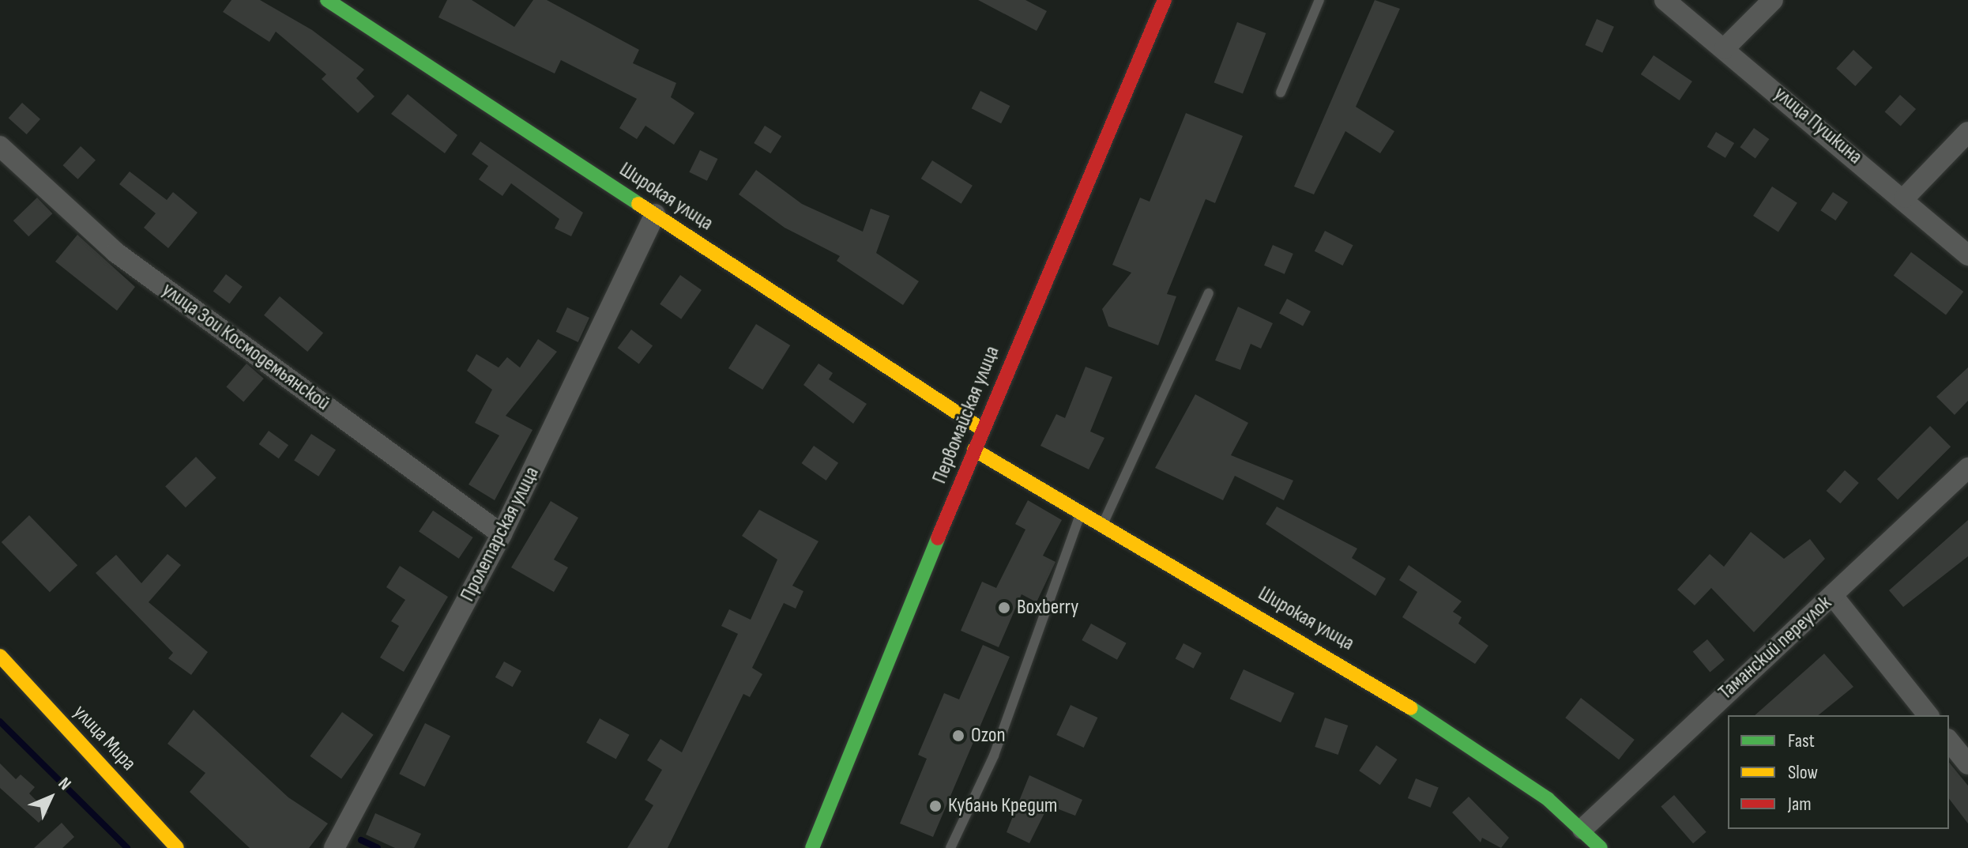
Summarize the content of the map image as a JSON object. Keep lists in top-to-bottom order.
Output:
{
  "streets": {
    "main road": ["Широкая улица", "Первомайская улица", "улица Мира"],
    "street": [
      "улица Пушкина",
      "улица Зои Космодемьянской",
      "Пролетарская улица",
      "Таманский переулок"
    ]
  },
  "crossings": [
    ["Широкая улица", "Первомайская улица"],
    ["Широкая улица", "Пролетарская улица"],
    ["Широкая улица", "Таманский переулок"],
    ["улица Зои Космодемьянской", "Пролетарская улица"]
  ],
  "places": ["Boxberry", "Ozon", "Кубань Кредит"],
  "legend": ["Fast", "Slow", "Jam"],
  "north": "top right"
}
